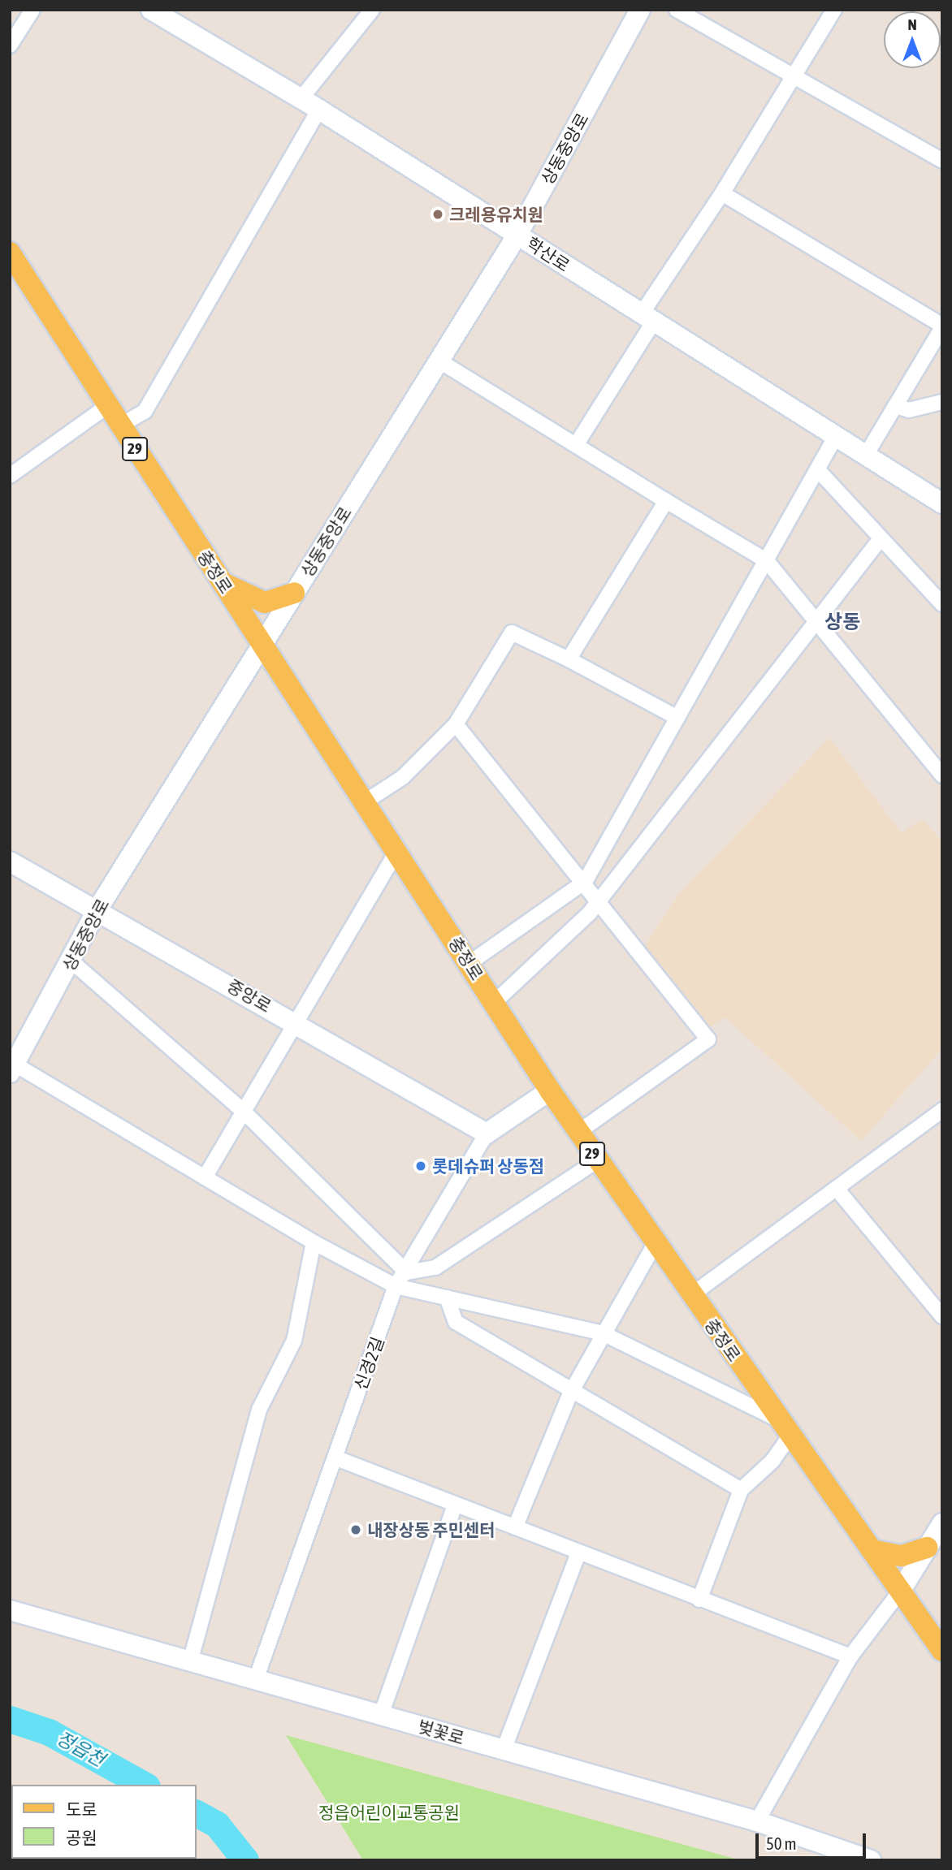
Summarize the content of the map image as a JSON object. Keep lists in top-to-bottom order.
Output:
{
  "streets": {
    "main road": ["29", "충정로"],
    "street": [
      "상동중앙로",
      "학산로",
      "중앙로",
      "신경2길",
      "벚꽃로"
    ]
  },
  "crossings": [
    ["상동중앙로", "학산로"],
    ["상동중앙로", "충정로"],
    ["상동중앙로", "중앙로"],
    ["충정로", "신경2길"],
    ["중앙로", "신경2길"],
    ["신경2길", "벚꽃로"]
  ],
  "districts": ["상동"],
  "water": ["정읍천"],
  "parks": ["정읍어린이교통공원"],
  "places": ["크레용유치원", "롯데슈퍼 상동점", "내장상동 주민센터"],
  "legend": ["도로", "공원"],
  "scale_bar": "50 m",
  "north": "top"
}
